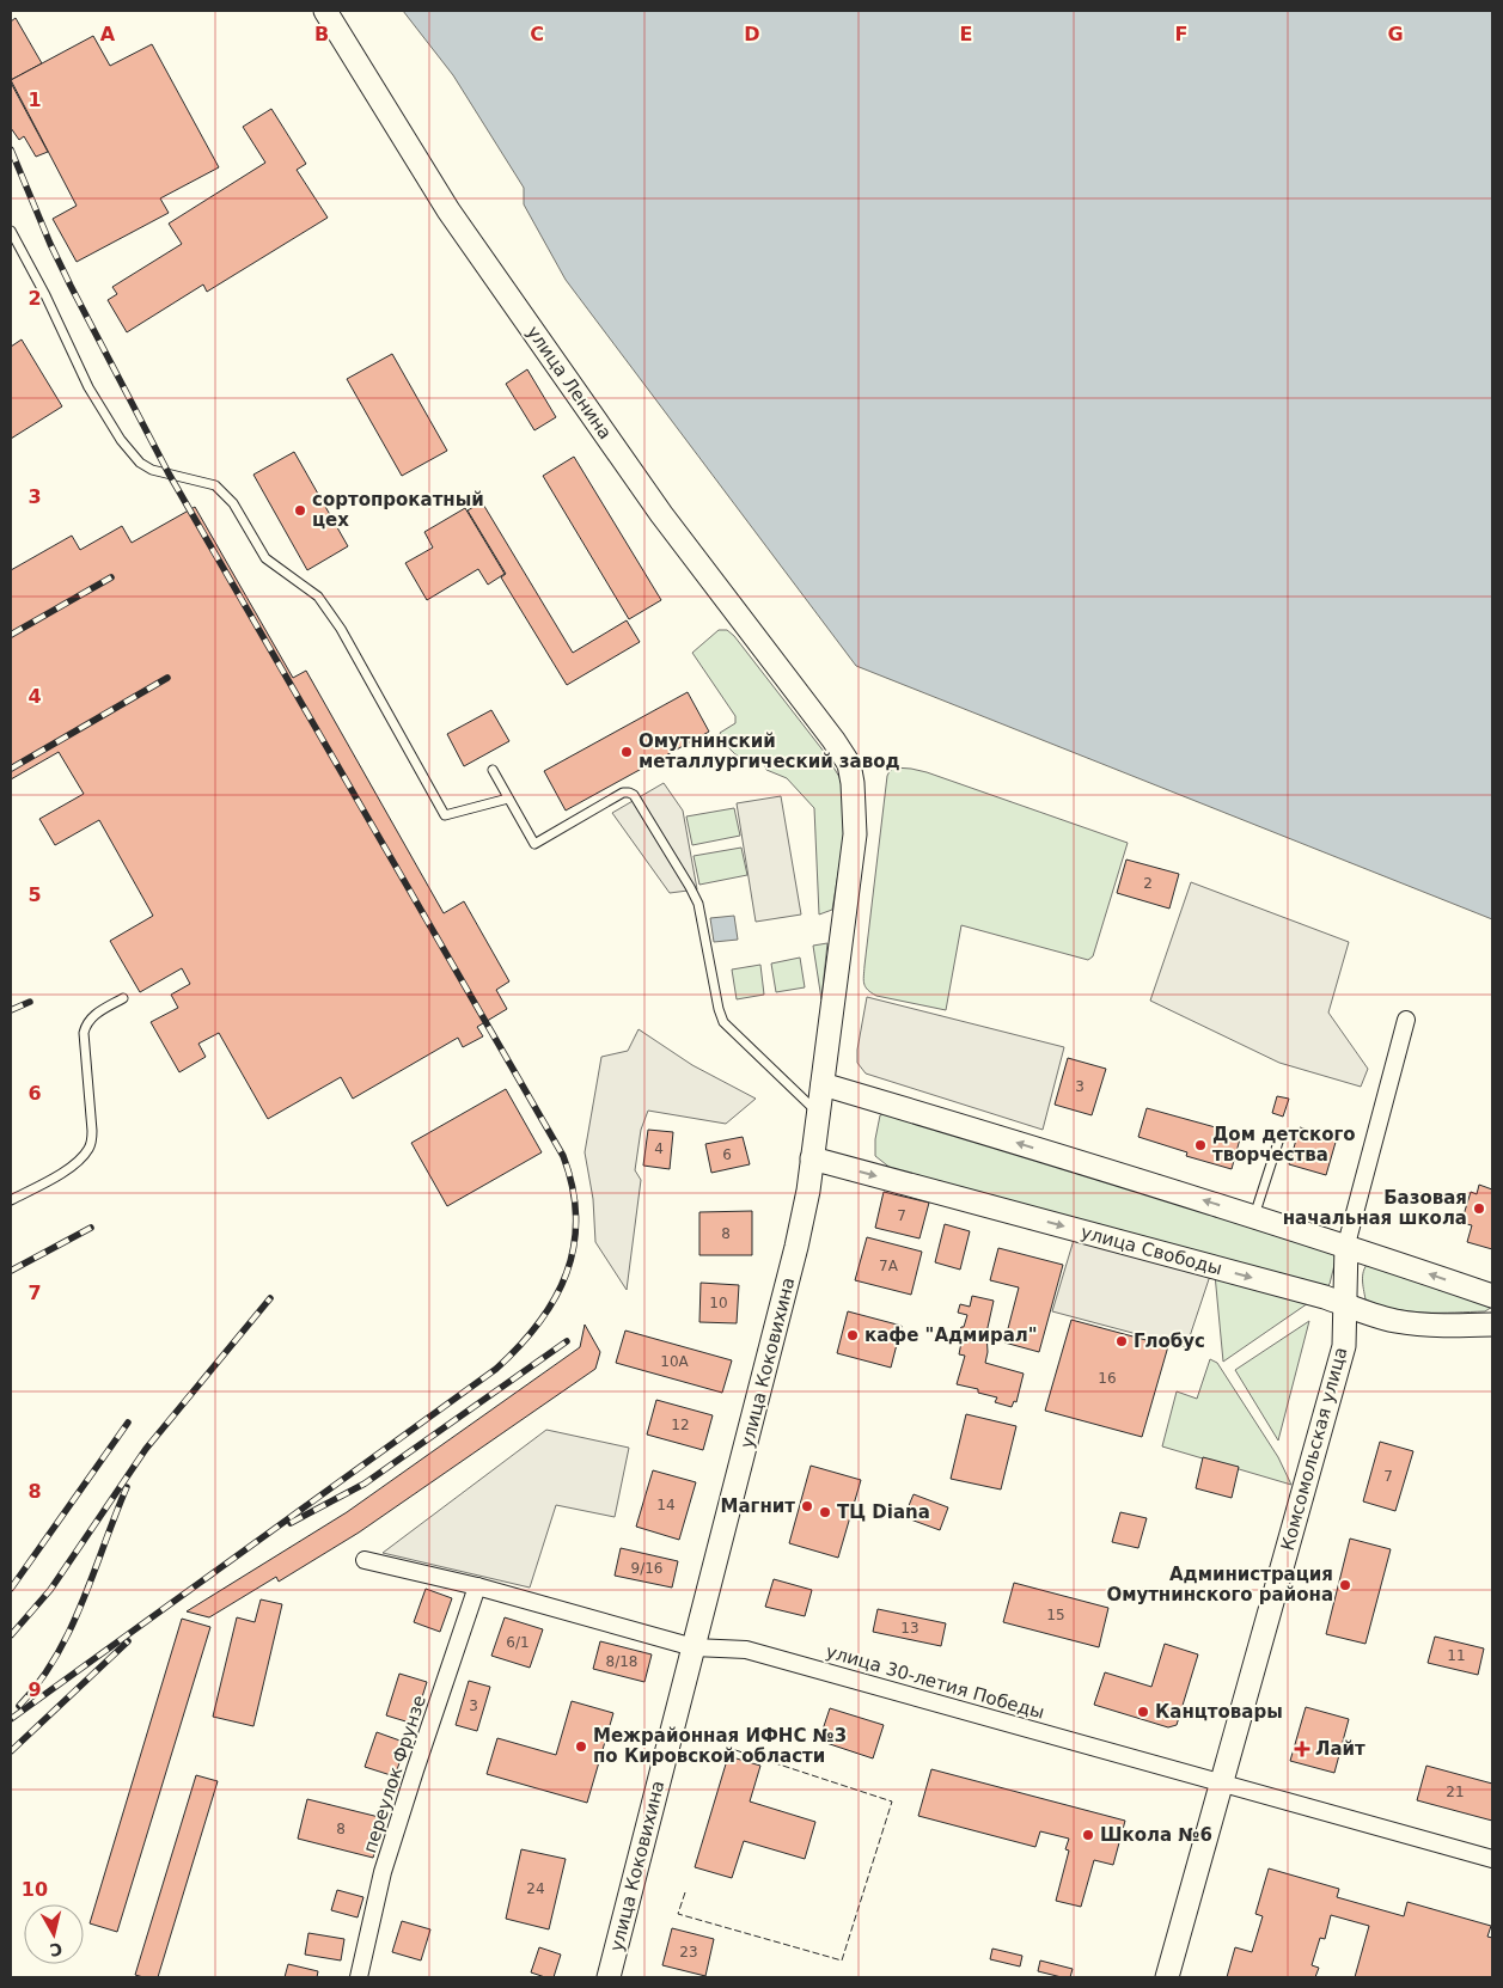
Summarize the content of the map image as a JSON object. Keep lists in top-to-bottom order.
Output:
{
  "streets": {
    "main road": [
      "улица Ленина",
      "улица Свободы",
      "улица Коковихина",
      "Комсомольская улица"
    ],
    "street": ["улица 30-летия Победы", "переулок Фрунзе"]
  },
  "crossings": [
    ["улица Ленина", "улица Коковихина"],
    ["улица Свободы", "улица Коковихина"],
    ["улица Свободы", "Комсомольская улица"],
    ["улица Коковихина", "улица 30-летия Победы"],
    ["Комсомольская улица", "улица 30-летия Победы"],
    ["улица 30-летия Победы", "переулок Фрунзе"]
  ],
  "places": {
    "other": [
      "сортопрокатный цех",
      "Омутнинский металлургический завод",
      "Дом детского творчества",
      "Базовая начальная школа",
      "кафе \"Адмирал\"",
      "Глобус",
      "Магнит",
      "ТЦ Diana",
      "Администрация Омутнинского района",
      "Канцтовары",
      "Межрайонная ИФНС №3 по Кировской области",
      "Школа №6"
    ],
    "health": ["Лайт"]
  },
  "house_numbers": [
    "2",
    "3",
    "4",
    "6",
    "7",
    "8",
    "7А",
    "10",
    "10А",
    "16",
    "12",
    "7",
    "14",
    "9/16",
    "15",
    "13",
    "6/1",
    "11",
    "8/18",
    "3",
    "21",
    "8",
    "24",
    "23"
  ],
  "north": "bottom",
  "grid": {
    "columns": [
      "A",
      "B",
      "C",
      "D",
      "E",
      "F",
      "G"
    ],
    "rows": [
      "1",
      "2",
      "3",
      "4",
      "5",
      "6",
      "7",
      "8",
      "9",
      "10"
    ]
  }
}
